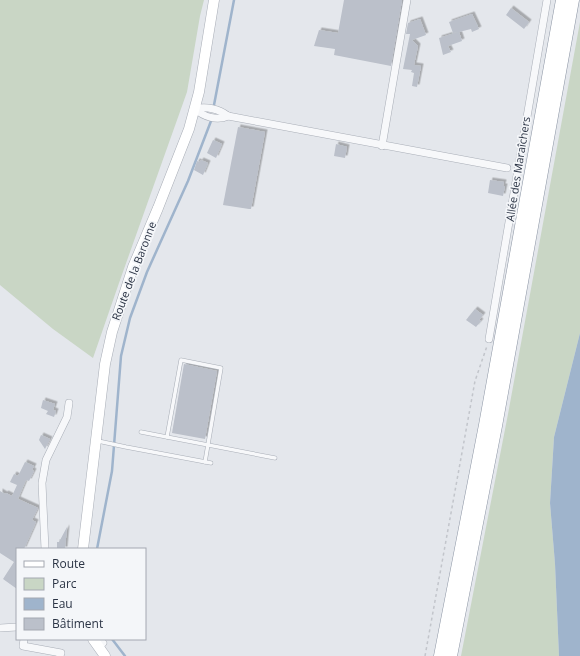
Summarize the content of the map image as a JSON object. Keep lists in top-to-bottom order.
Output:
{
  "streets": {
    "main road": ["Route de la Baronne"],
    "street": ["Allée des Maraîchers"]
  },
  "legend": [
    "Route",
    "Parc",
    "Eau",
    "Bâtiment"
  ]
}
